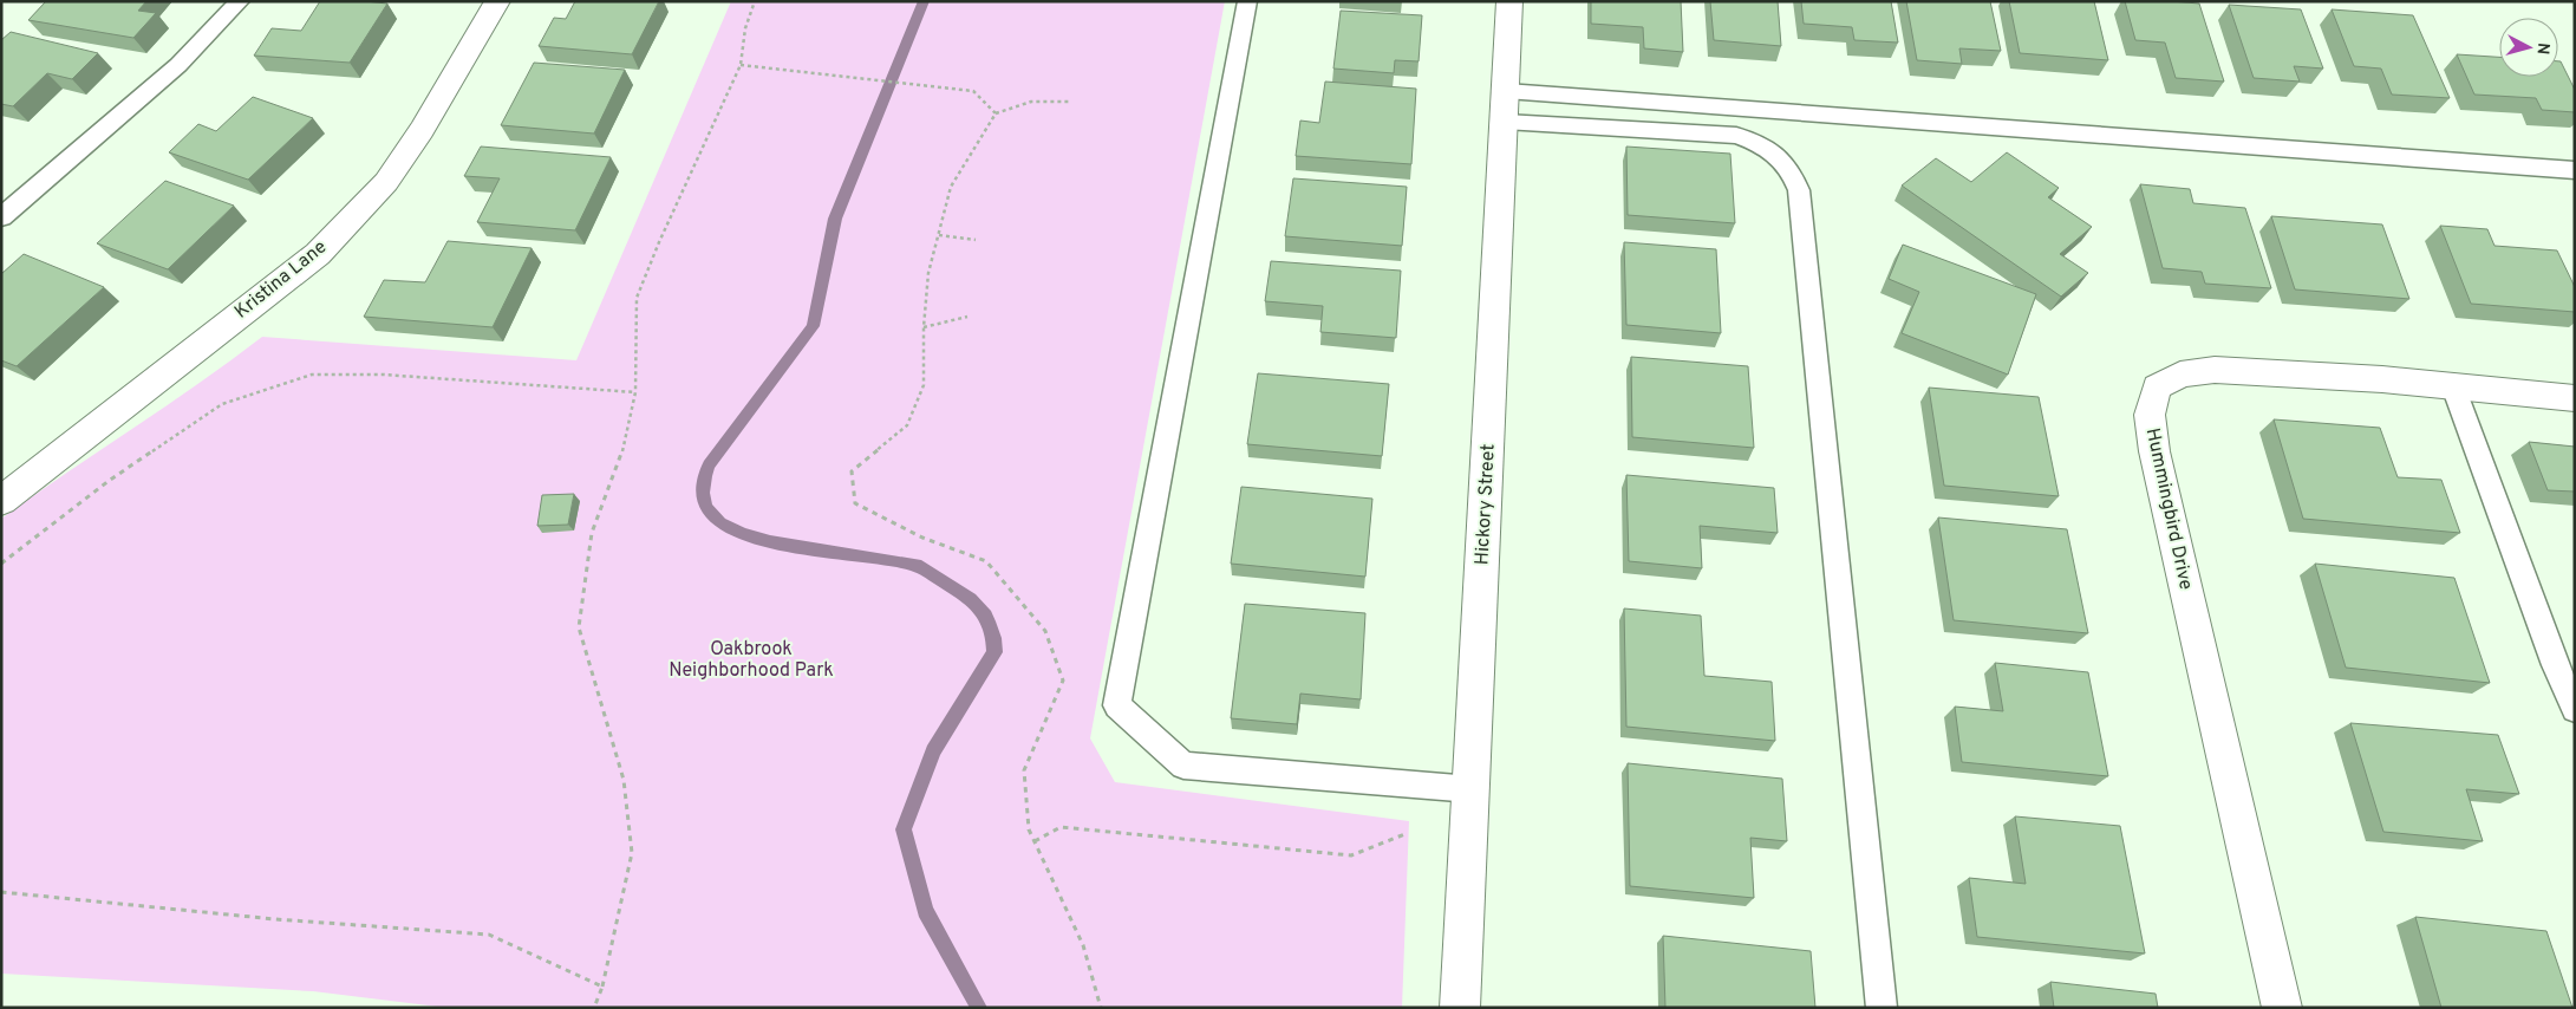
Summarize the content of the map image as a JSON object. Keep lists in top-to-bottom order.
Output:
{
  "streets": {
    "street": ["Kristina Lane", "Hickory Street", "Hummingbird Drive"]
  },
  "parks": ["Oakbrook Neighborhood Park"],
  "north": "right"
}
